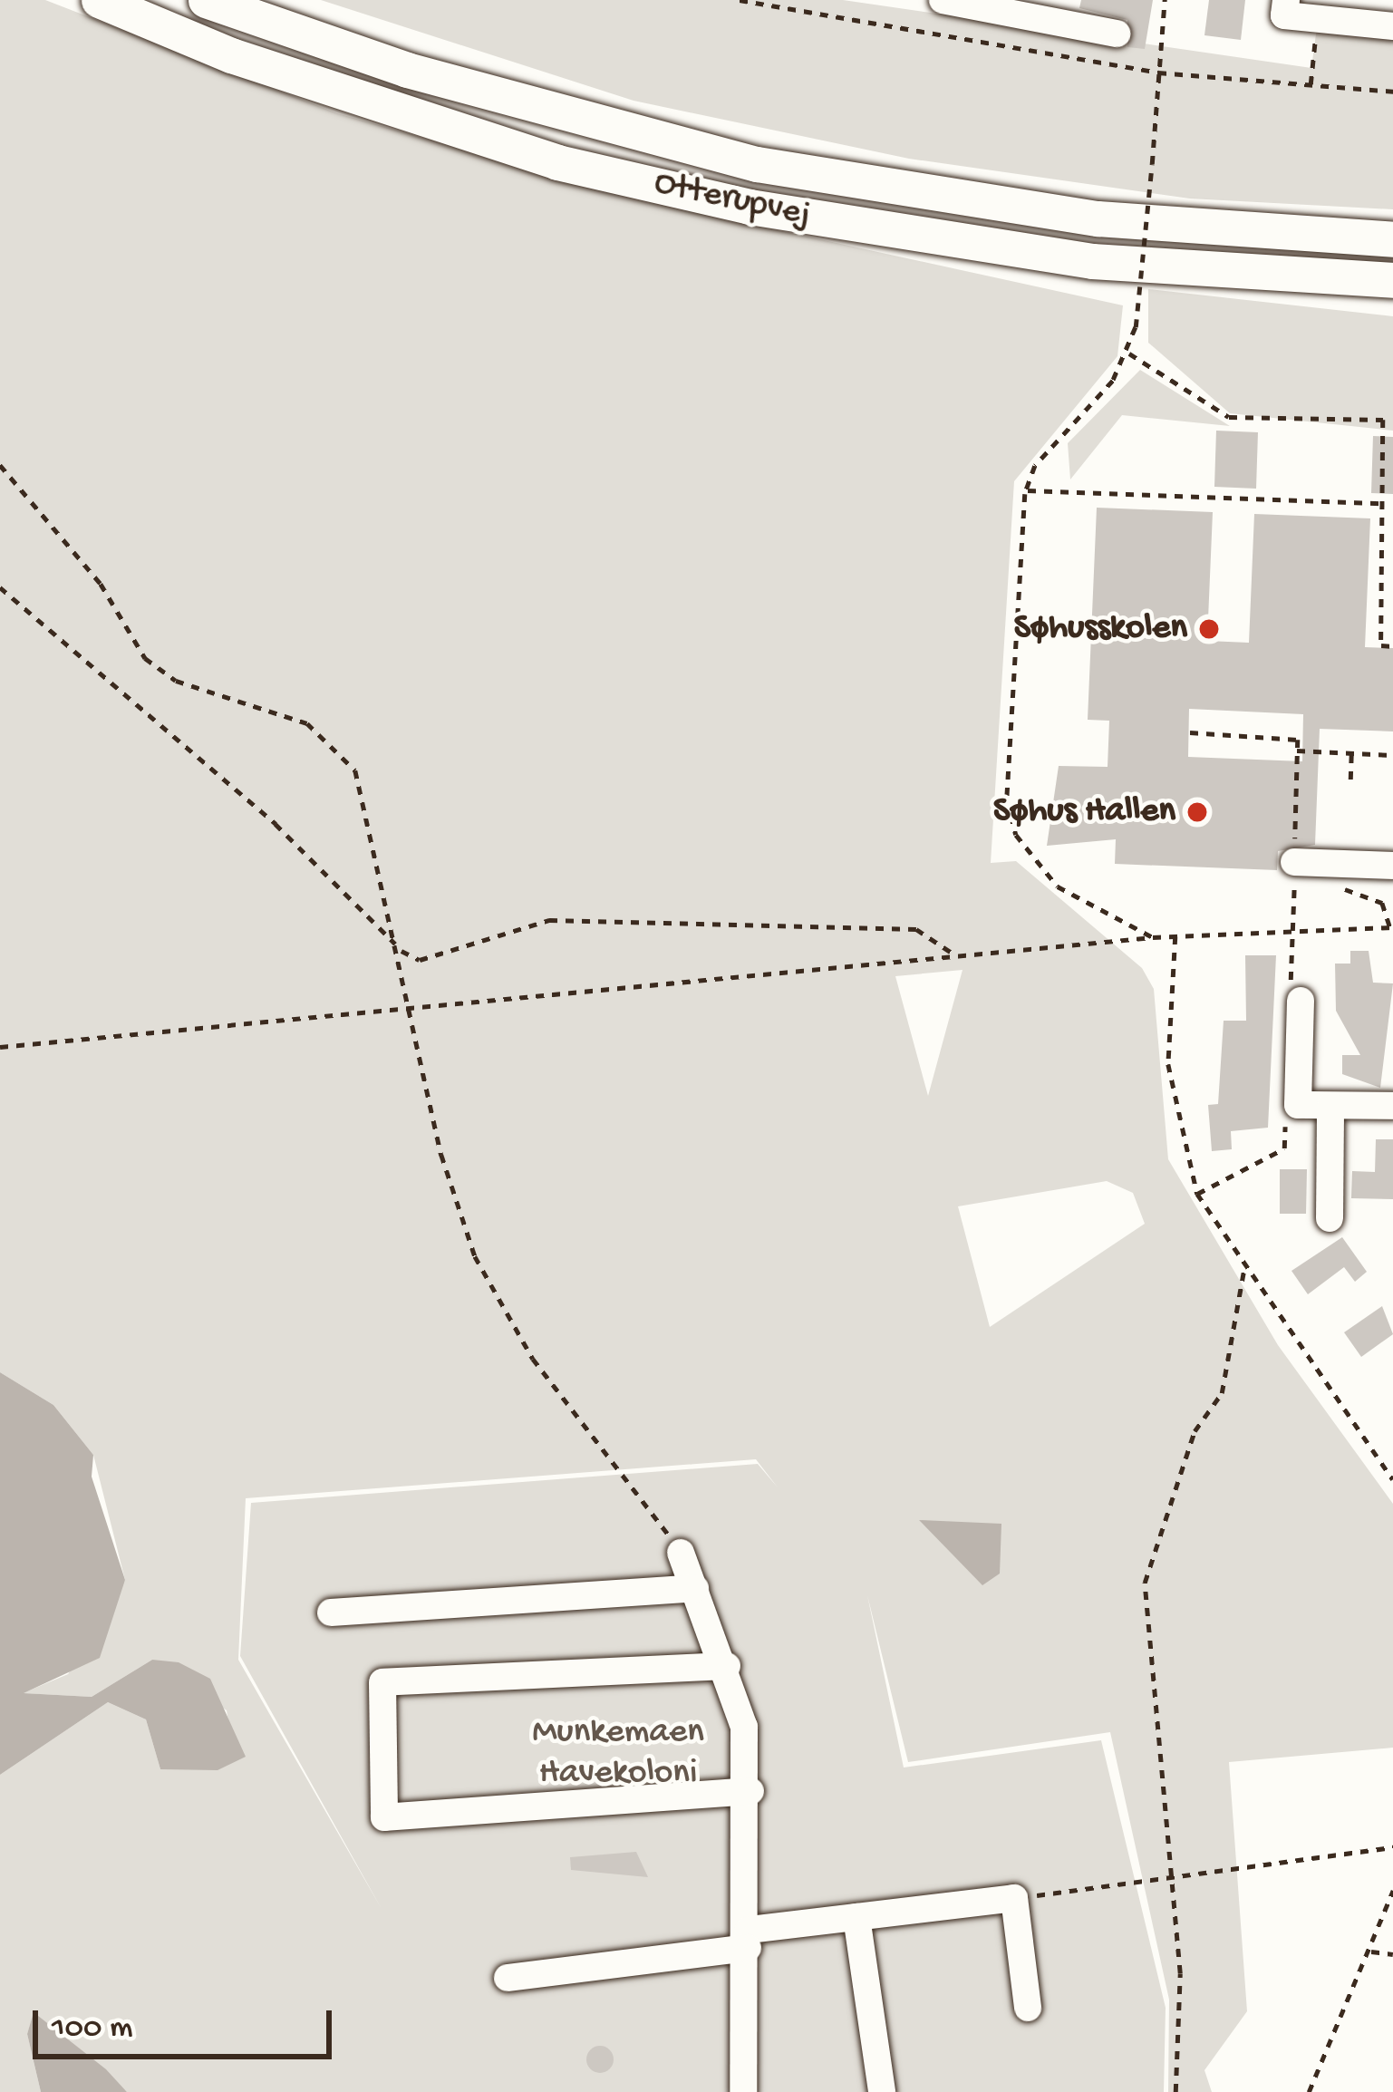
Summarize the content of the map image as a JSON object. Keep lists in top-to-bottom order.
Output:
{
  "streets": {
    "main road": ["Otterupvej"]
  },
  "parks": ["Munkemaen Havekoloni"],
  "places": ["Søhusskolen", "Søhus Hallen"],
  "scale_bar": "100 m"
}
